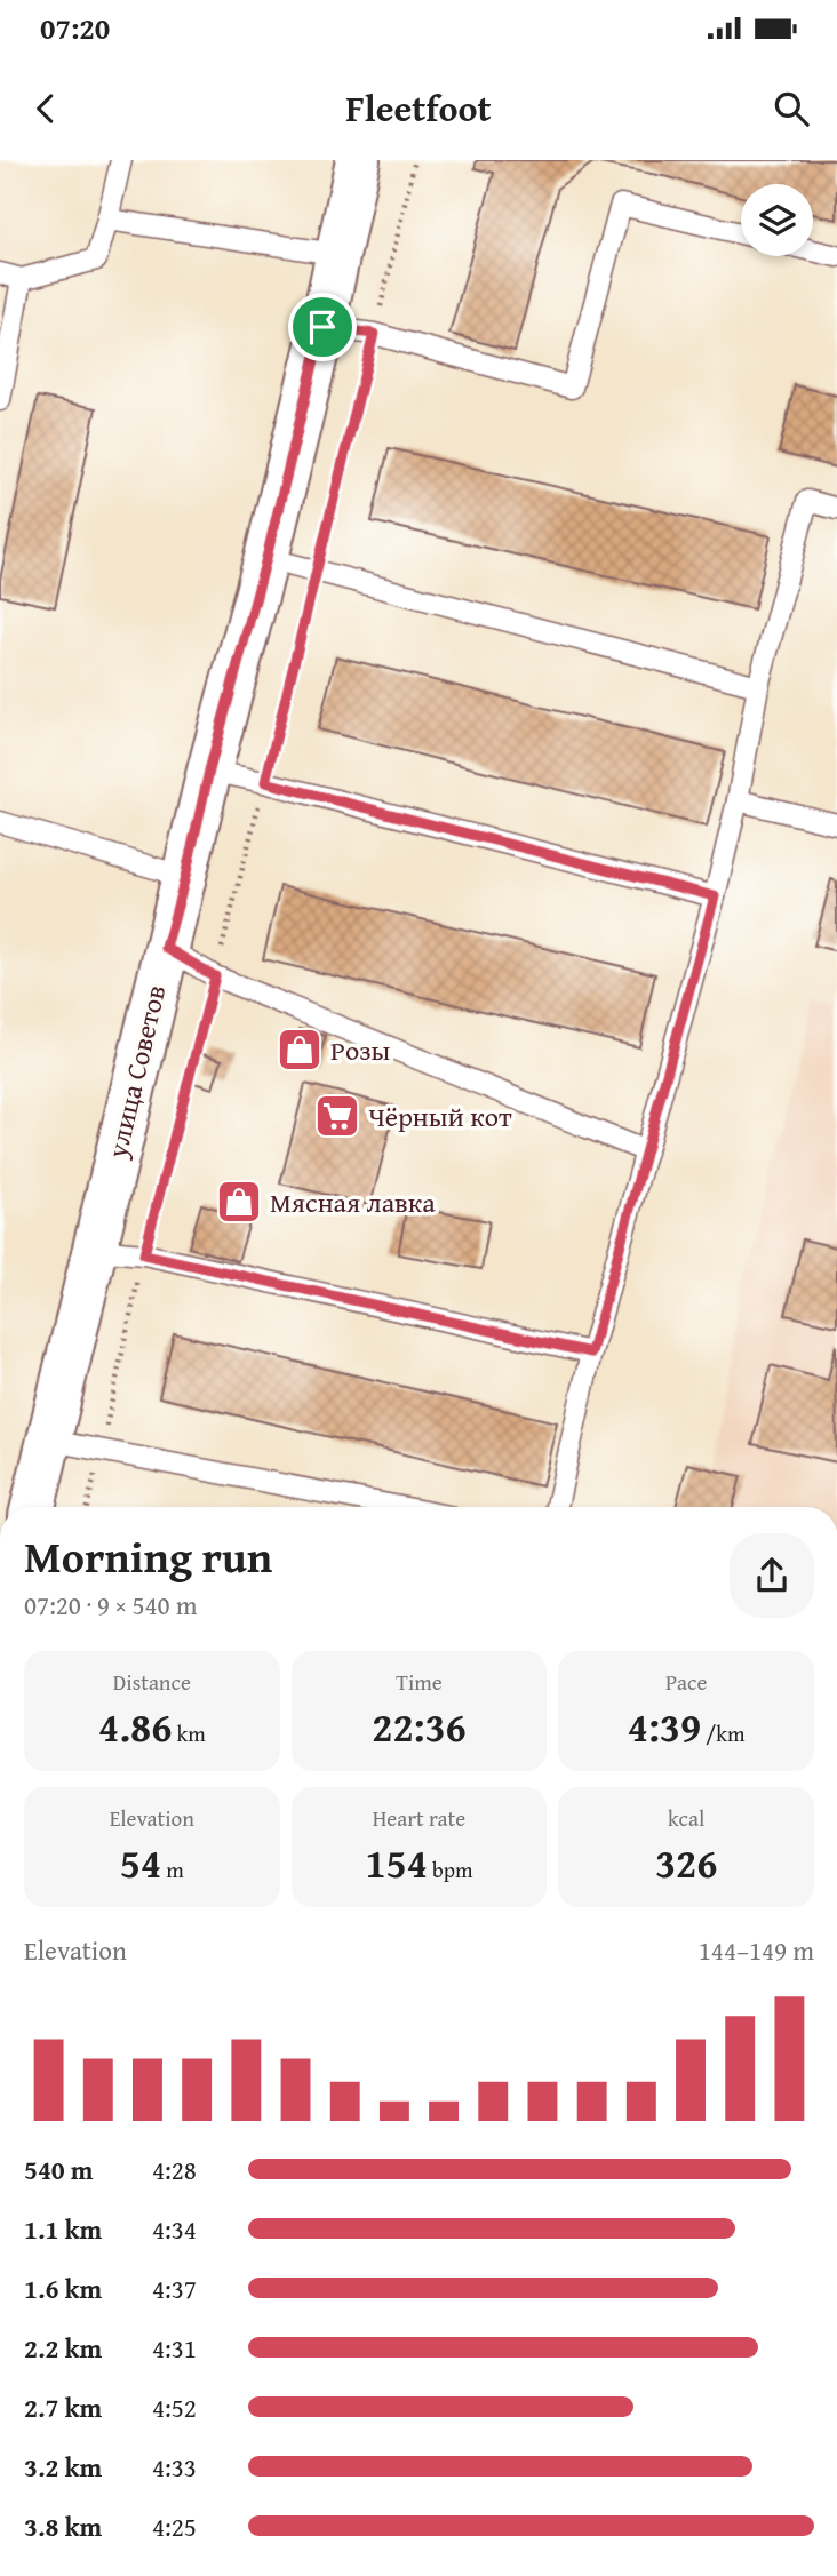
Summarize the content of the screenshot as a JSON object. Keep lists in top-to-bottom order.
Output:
{
  "streets": {
    "street": ["улица Советов"]
  },
  "places": {
    "shop": ["Розы", "Мясная лавка"],
    "supermarket": ["Чёрный кот"]
  },
  "page": {
    "status": "07:20",
    "header": "Fleetfoot",
    "heading": ["Morning run", "07:20 · 9 × 540 m"],
    "stats": [
      ["Distance", "4.86 km"],
      ["Time", "22:36"],
      ["Pace", "4:39 /km"],
      ["Elevation", "54 m"],
      ["Heart rate", "154 bpm"],
      ["kcal", "326"]
    ],
    "chart": ["Elevation", "144–149 m"],
    "list": [
      {
        "name": "540 m",
        "note": "4:28"
      },
      {
        "name": "1.1 km",
        "note": "4:34"
      },
      {
        "name": "1.6 km",
        "note": "4:37"
      },
      {
        "name": "2.2 km",
        "note": "4:31"
      },
      {
        "name": "2.7 km",
        "note": "4:52"
      },
      {
        "name": "3.2 km",
        "note": "4:33"
      },
      {
        "name": "3.8 km",
        "note": "4:25"
      }
    ]
  }
}
